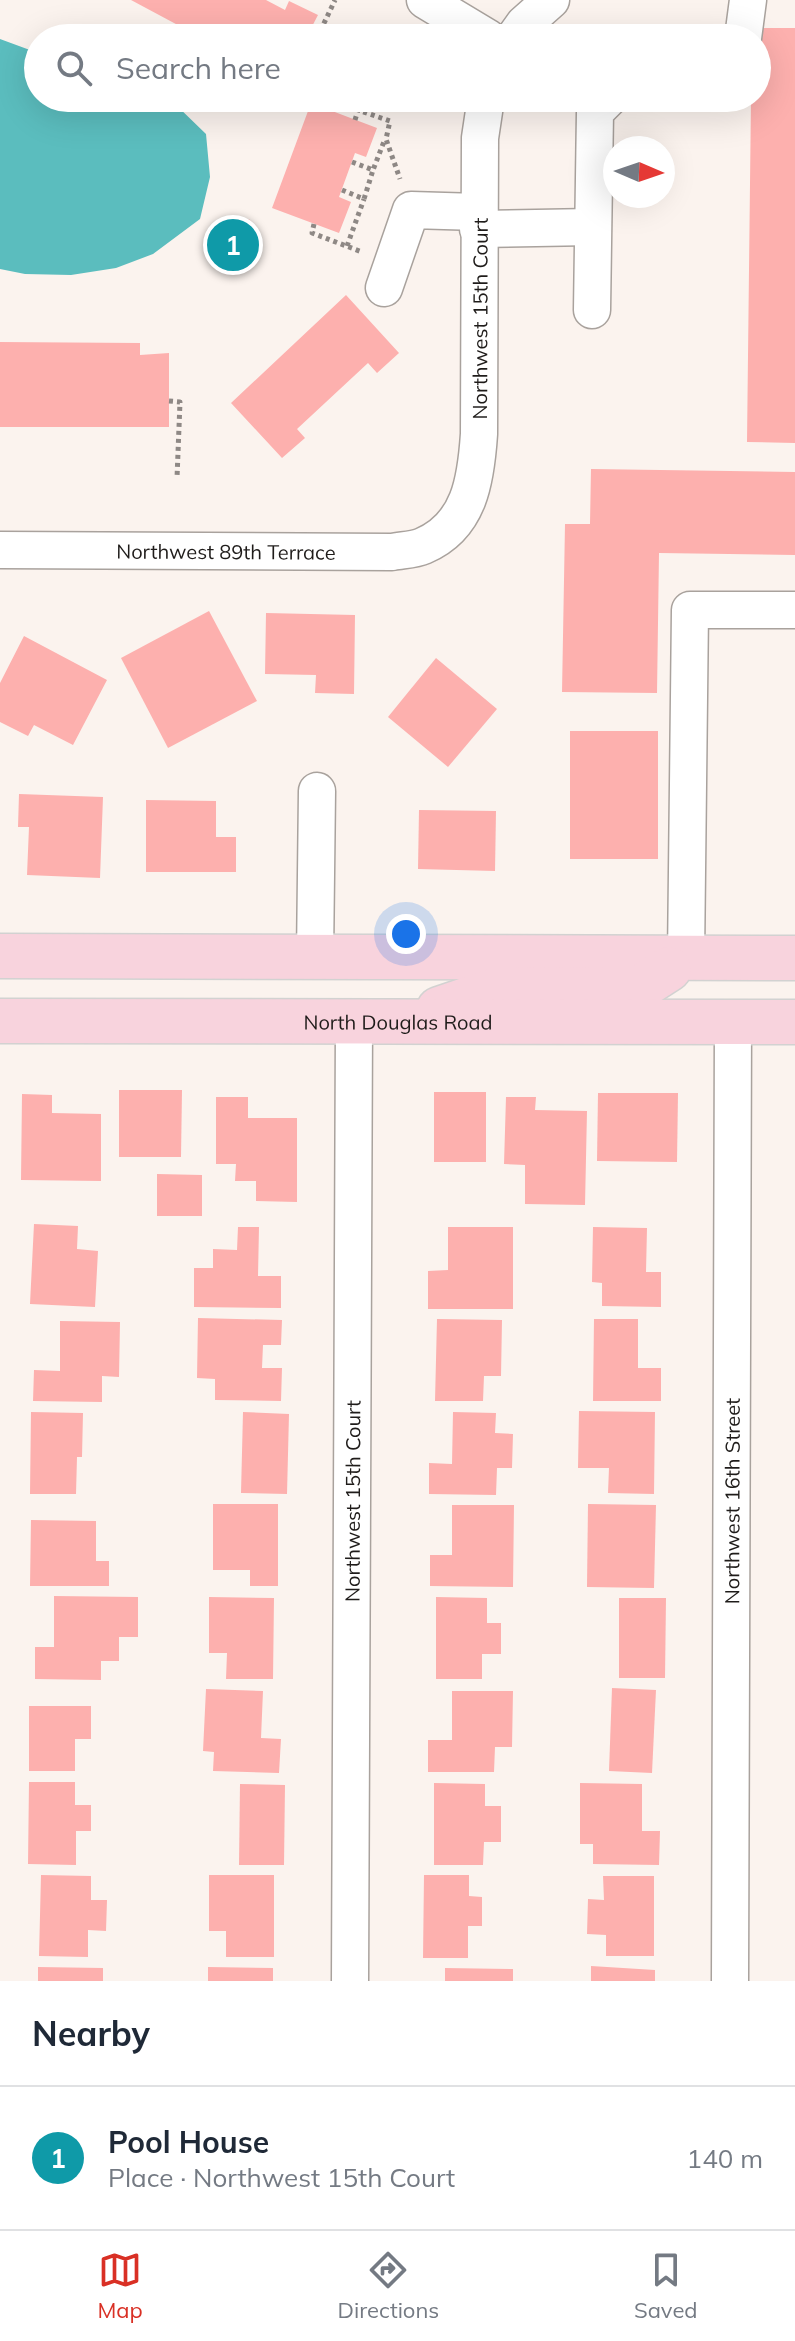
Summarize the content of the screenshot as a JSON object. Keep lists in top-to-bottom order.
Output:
{
  "streets": {
    "main road": ["North Douglas Road"],
    "street": ["Northwest 15th Court", "Northwest 89th Terrace", "Northwest 16th Street"]
  },
  "crossings": [
    ["Northwest 15th Court", "Northwest 89th Terrace"],
    ["Northwest 15th Court", "North Douglas Road"],
    ["North Douglas Road", "Northwest 16th Street"]
  ],
  "north": "right",
  "page": {
    "search": "Search here",
    "pins": "1",
    "heading": "Nearby",
    "list": [
      {
        "mark": "1",
        "name": "Pool House",
        "note": "Place · Northwest 15th Court",
        "value": "140 m"
      }
    ],
    "nav": ["Map", "Directions", "Saved"]
  }
}
